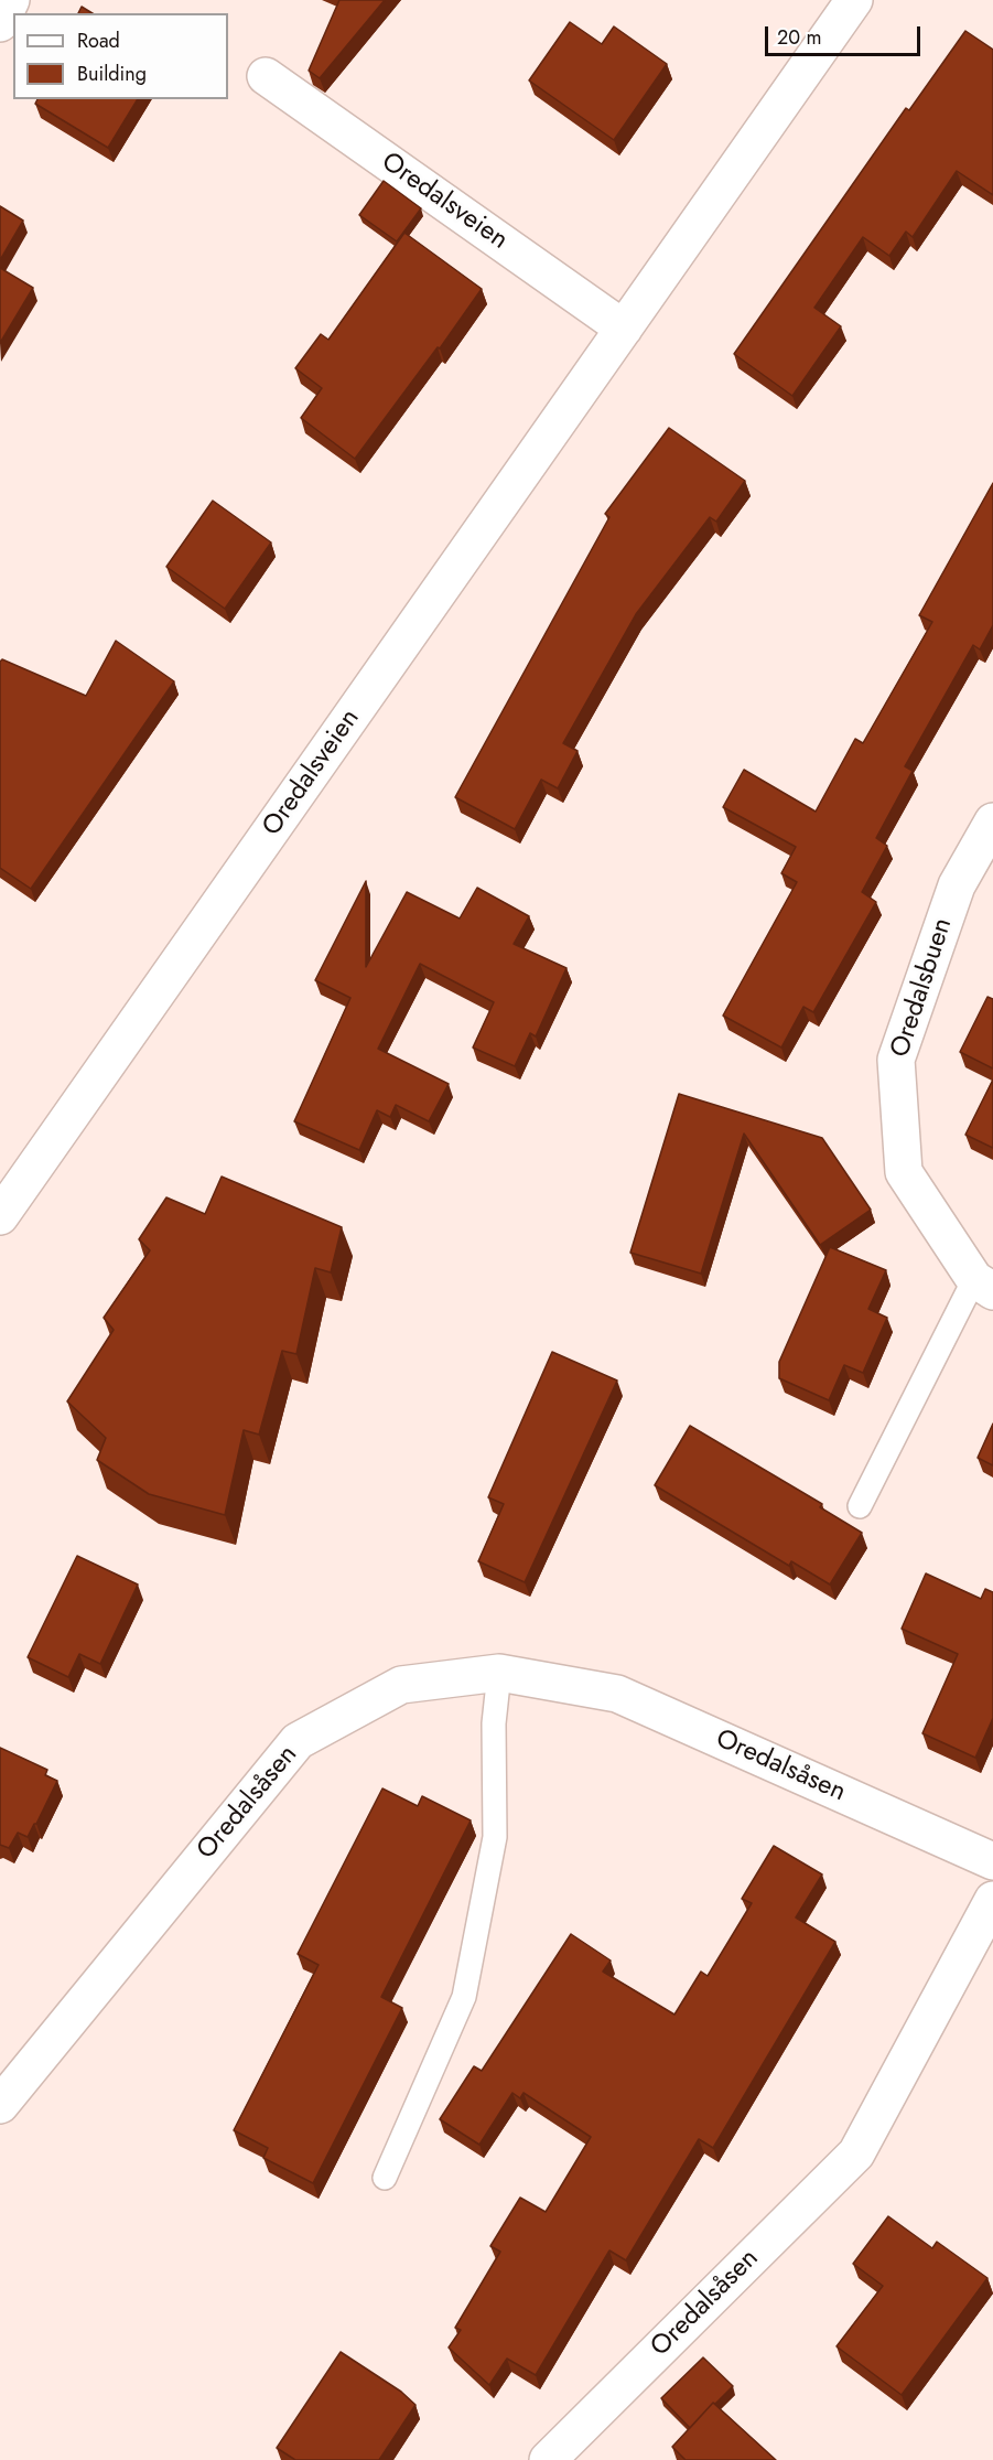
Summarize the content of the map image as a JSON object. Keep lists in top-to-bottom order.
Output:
{
  "streets": {
    "street": ["Oredalsveien", "Oredalsbuen", "Oredalsåsen"]
  },
  "legend": ["Road", "Building"],
  "scale_bar": "20 m"
}
